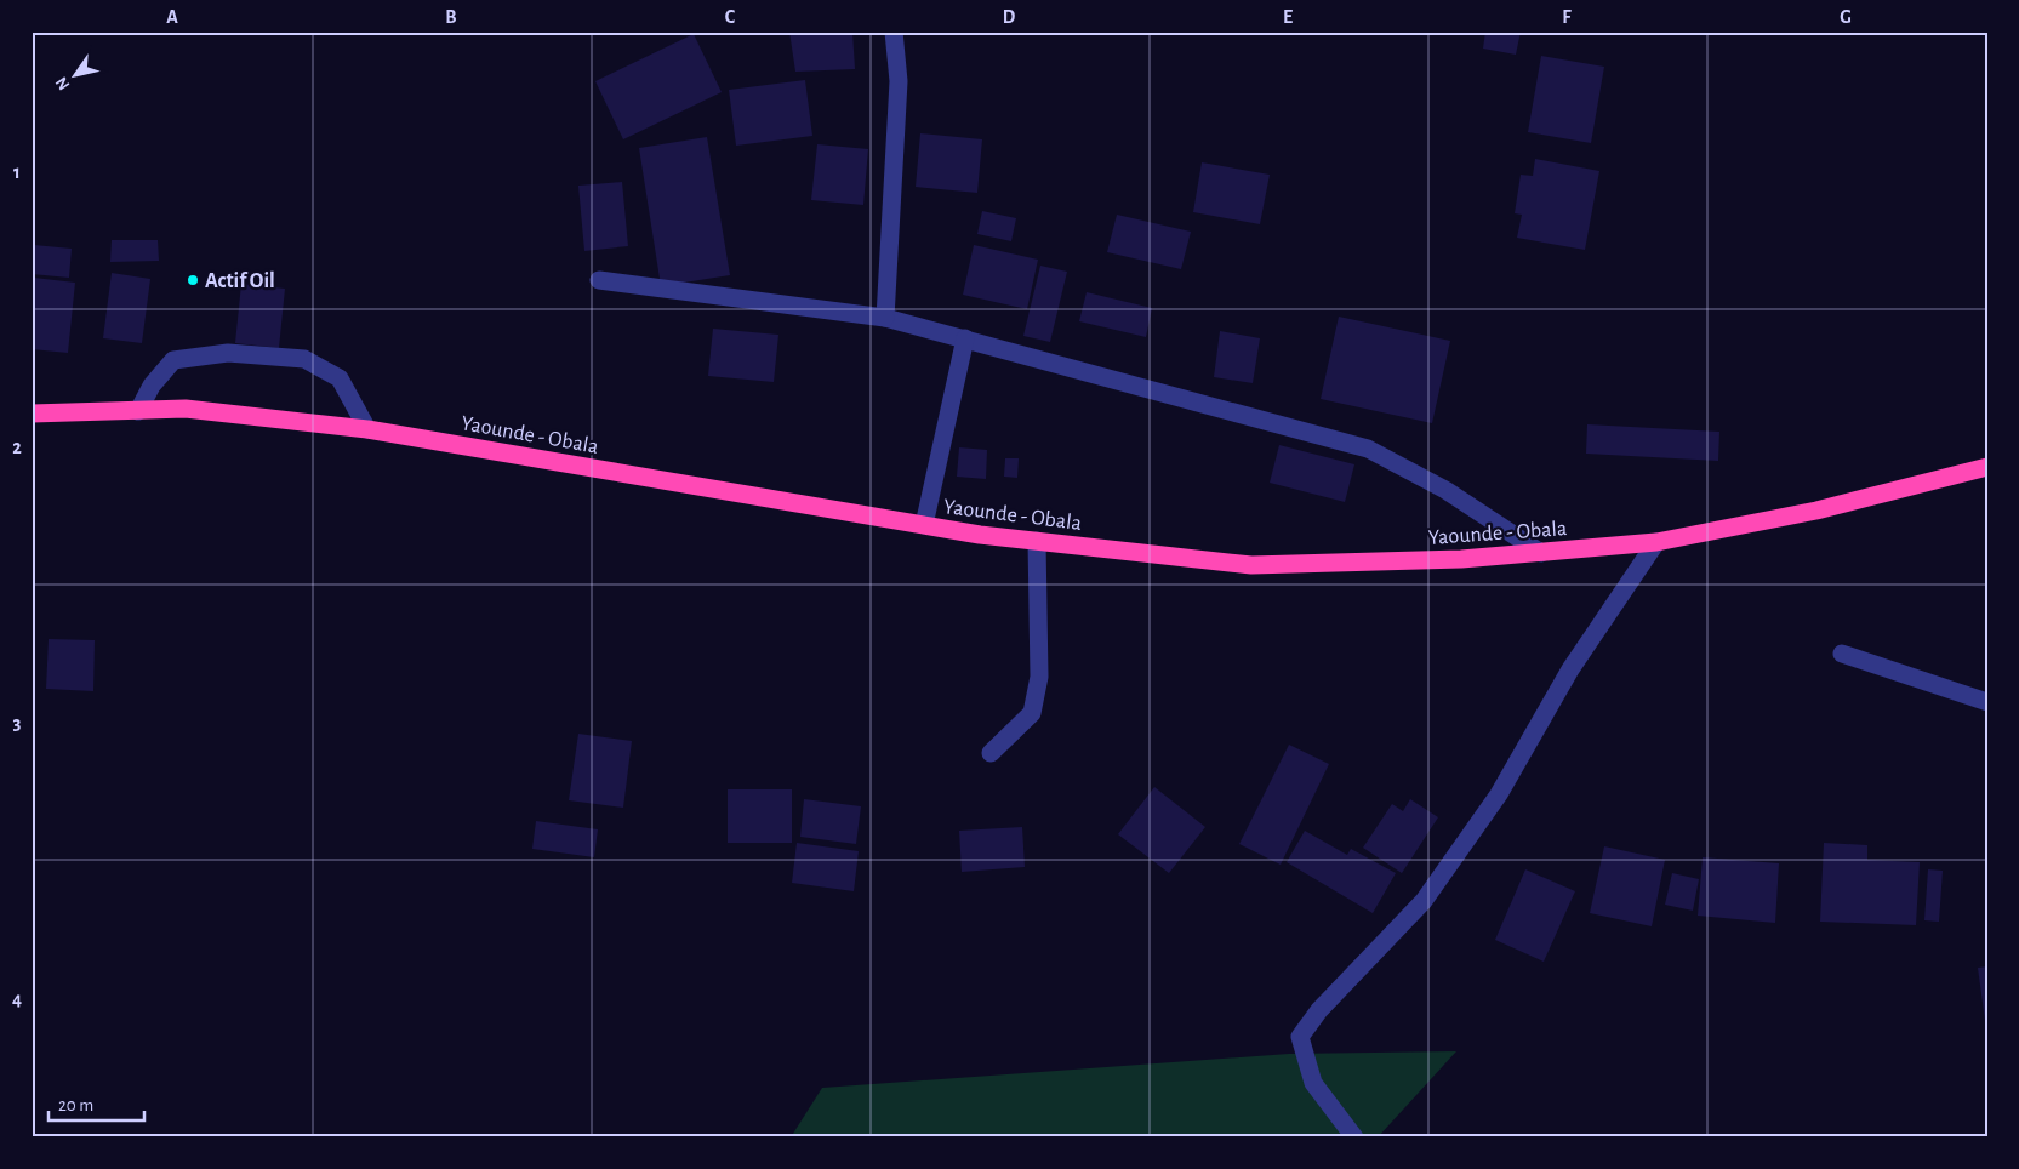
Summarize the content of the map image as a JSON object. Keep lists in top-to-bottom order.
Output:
{
  "streets": {
    "highway": ["Yaounde - Obala"]
  },
  "places": ["Actif Oil"],
  "scale_bar": "20 m",
  "north": "bottom left",
  "grid": {
    "columns": [
      "A",
      "B",
      "C",
      "D",
      "E",
      "F",
      "G"
    ],
    "rows": [
      "1",
      "2",
      "3",
      "4"
    ]
  }
}
